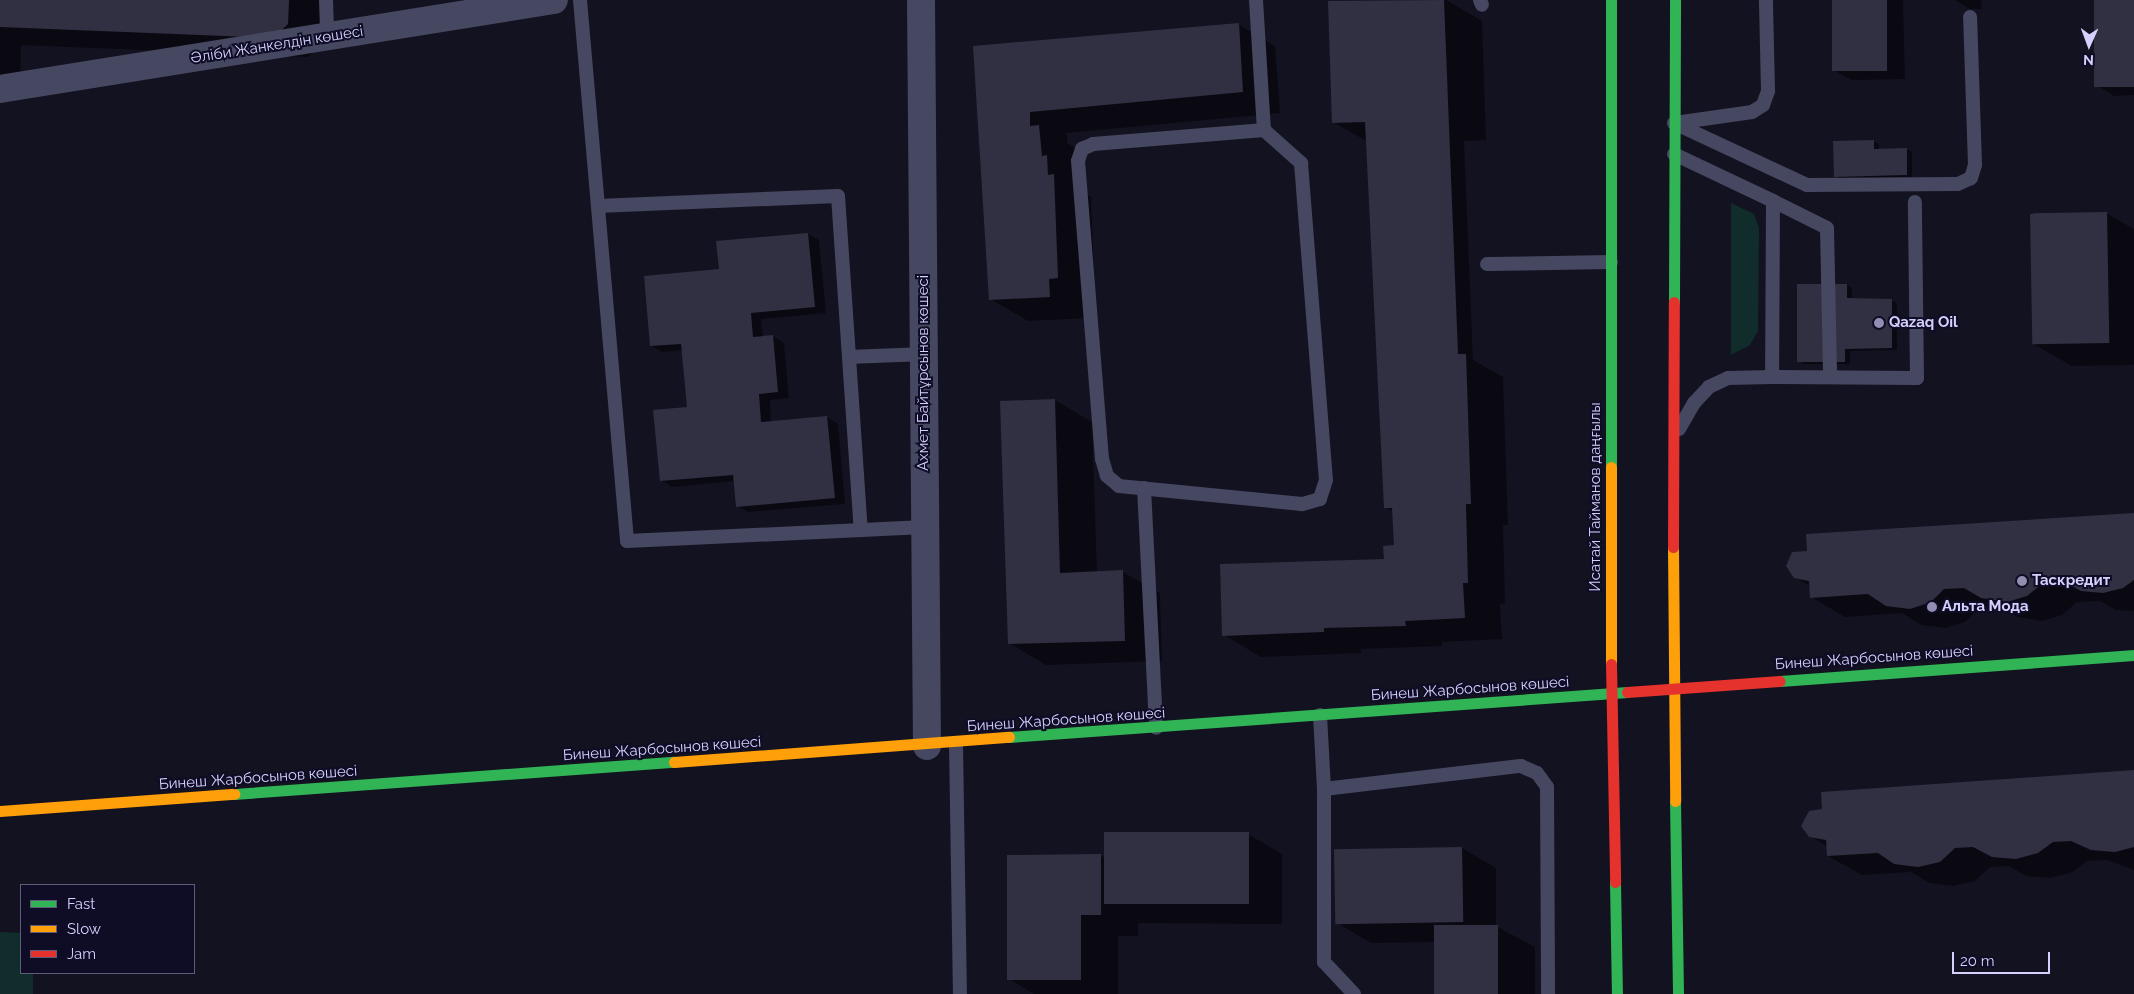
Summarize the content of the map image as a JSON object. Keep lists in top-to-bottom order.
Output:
{
  "streets": {
    "street": [
      "Әліби Жанкелдін көшесі",
      "Ахмет Байтұрсынов көшесі",
      "Исатай Тайманов даңғылы",
      "Бинеш Жарбосынов көшесі"
    ]
  },
  "crossings": [
    ["Ахмет Байтұрсынов көшесі", "Бинеш Жарбосынов көшесі"],
    ["Исатай Тайманов даңғылы", "Бинеш Жарбосынов көшесі"]
  ],
  "places": ["Qazaq Oil", "Таскредит", "Альта Мода"],
  "legend": ["Fast", "Slow", "Jam"],
  "scale_bar": "20 m",
  "north": "bottom"
}
